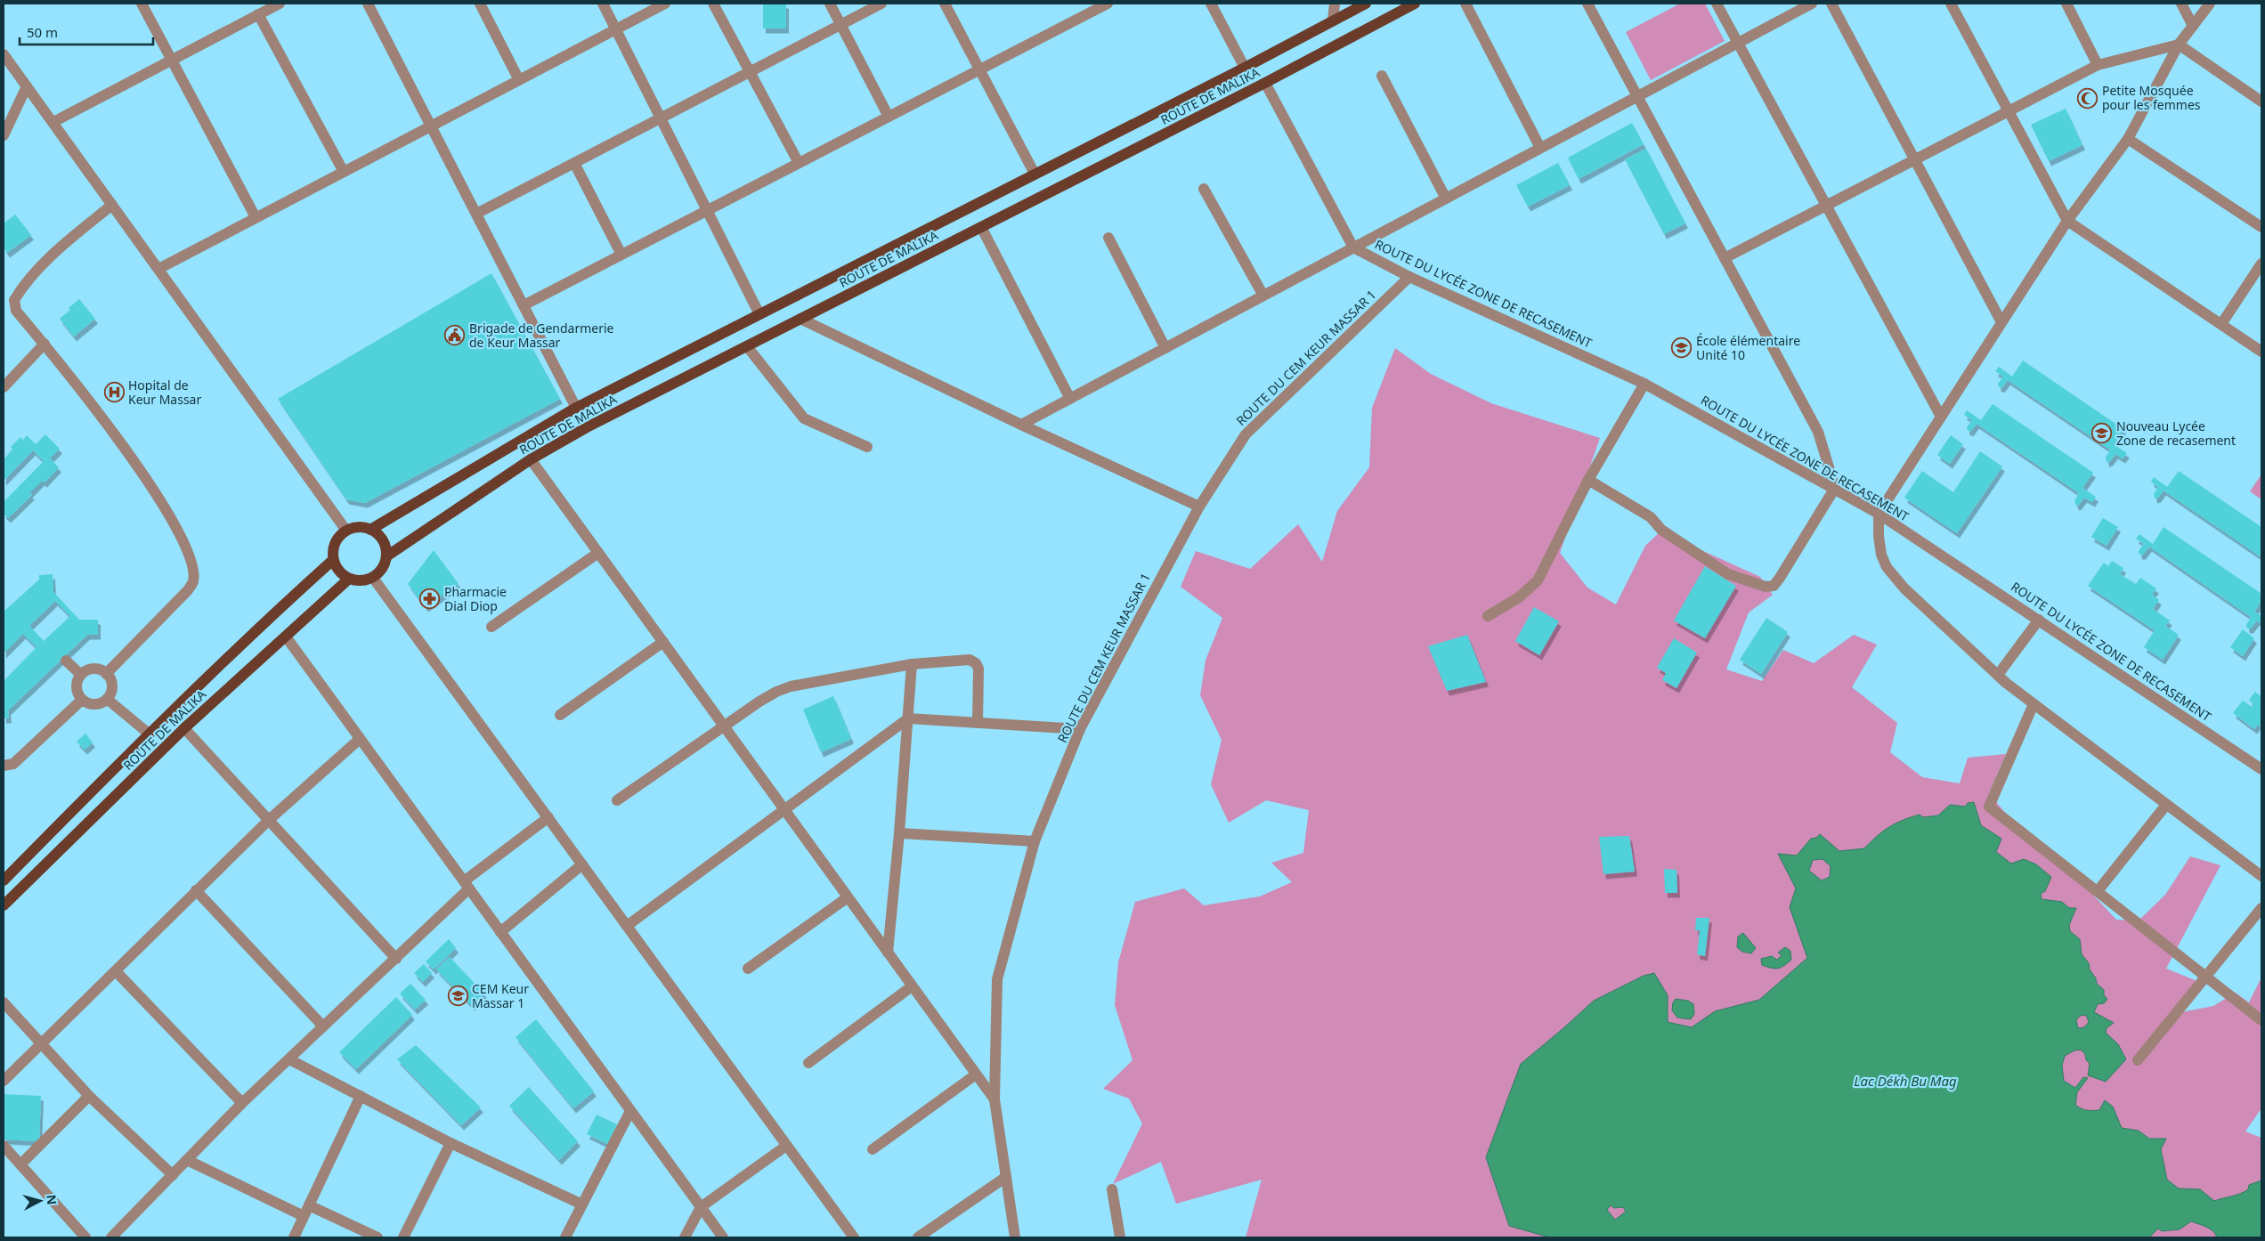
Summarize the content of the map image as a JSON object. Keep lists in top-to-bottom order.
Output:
{
  "streets": {
    "main road": ["ROUTE DE MALIKA"],
    "street": ["ROUTE DU LYCÉE ZONE DE RECASEMENT", "ROUTE DU CEM KEUR MASSAR 1"]
  },
  "crossings": [
    ["ROUTE DU LYCÉE ZONE DE RECASEMENT", "ROUTE DU CEM KEUR MASSAR 1"]
  ],
  "water": ["Lac Dékh Bu Mag"],
  "places": {
    "mosque": ["Petite Mosquée pour les femmes"],
    "public building": ["Brigade de Gendarmerie de Keur Massar"],
    "school or university": ["École élémentaire Unité 10", "Nouveau Lycée Zone de recasement", "CEM Keur Massar 1"],
    "hospital": ["Hopital de Keur Massar"],
    "pharmacy": ["Pharmacie Dial Diop"]
  },
  "scale_bar": "50 m",
  "north": "right"
}
